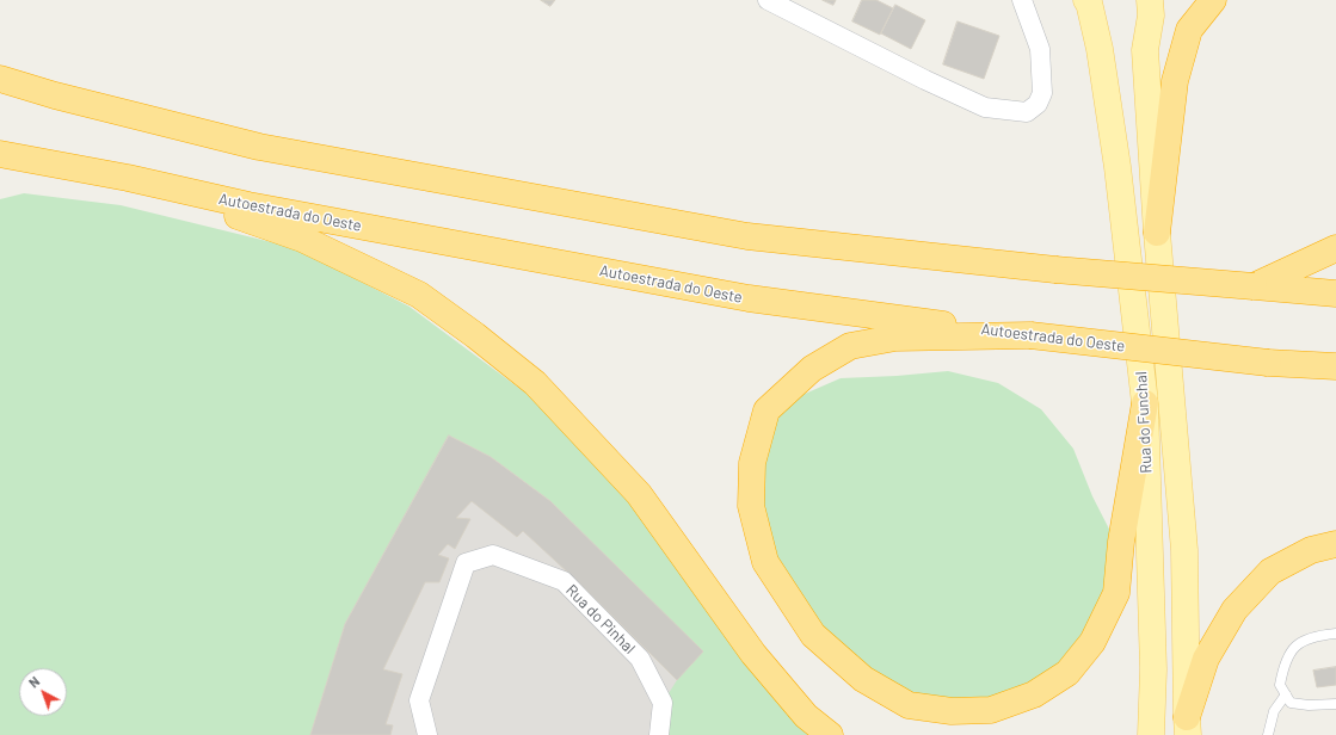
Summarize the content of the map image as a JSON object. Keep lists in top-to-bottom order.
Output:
{
  "streets": {
    "highway": ["Autoestrada do Oeste"],
    "main road": ["Rua do Funchal"],
    "street": ["Rua do Pinhal"]
  },
  "north": "top left"
}
